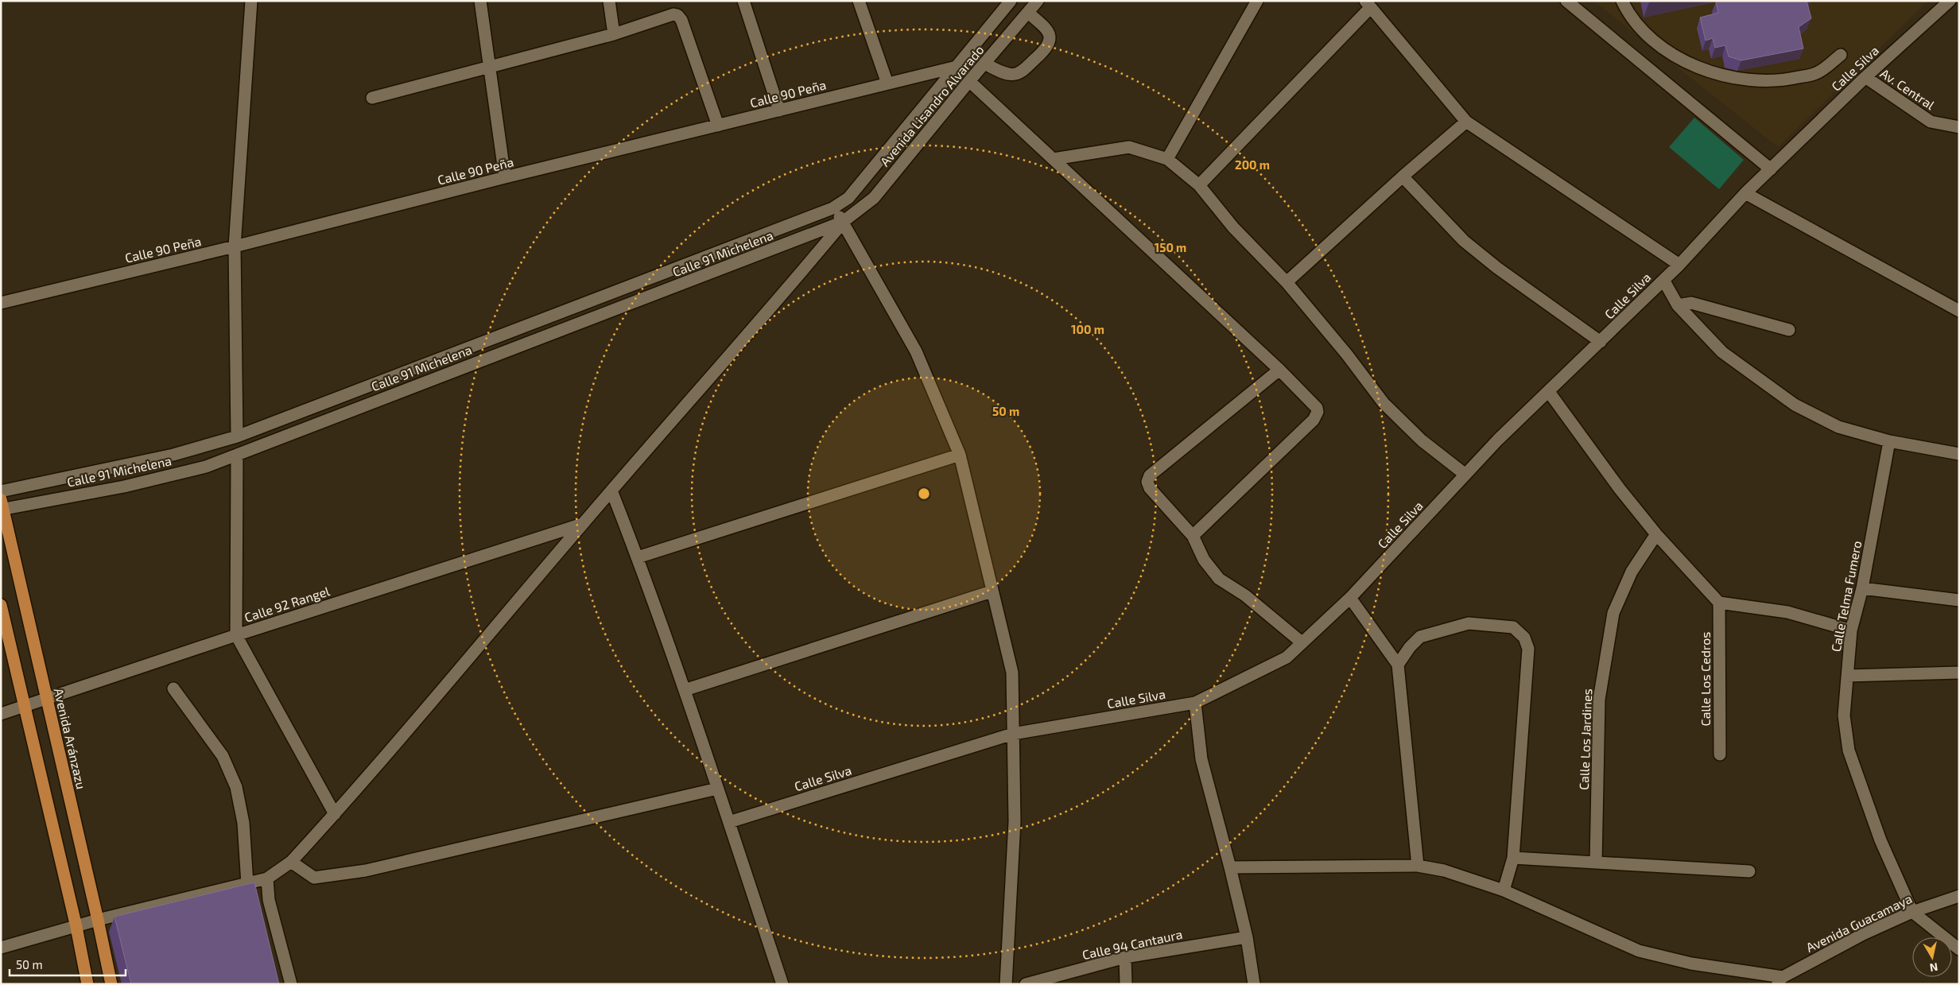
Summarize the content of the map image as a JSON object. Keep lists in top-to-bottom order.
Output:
{
  "streets": {
    "main road": ["Avenida Aránzazu"],
    "street": [
      "Calle Silva",
      "Av. Central",
      "Calle 90 Peña",
      "Avenida Lisandro Alvarado",
      "Calle 91 Michelena",
      "Calle Telma Fumero",
      "Calle 92 Rangel",
      "Calle Los Cedros",
      "Calle Los Jardines",
      "Avenida Guacamaya",
      "Calle 94 Cantaura"
    ]
  },
  "crossings": [
    ["Calle Silva", "Av. Central"],
    ["Calle 90 Peña", "Avenida Lisandro Alvarado"],
    ["Avenida Lisandro Alvarado", "Calle 91 Michelena"],
    ["Calle 91 Michelena", "Avenida Aránzazu"],
    ["Calle Telma Fumero", "Avenida Guacamaya"],
    ["Calle 92 Rangel", "Avenida Aránzazu"]
  ],
  "scale_bar": "50 m",
  "north": "bottom",
  "rings": [
    "200 m",
    "150 m",
    "100 m",
    "50 m"
  ]
}
